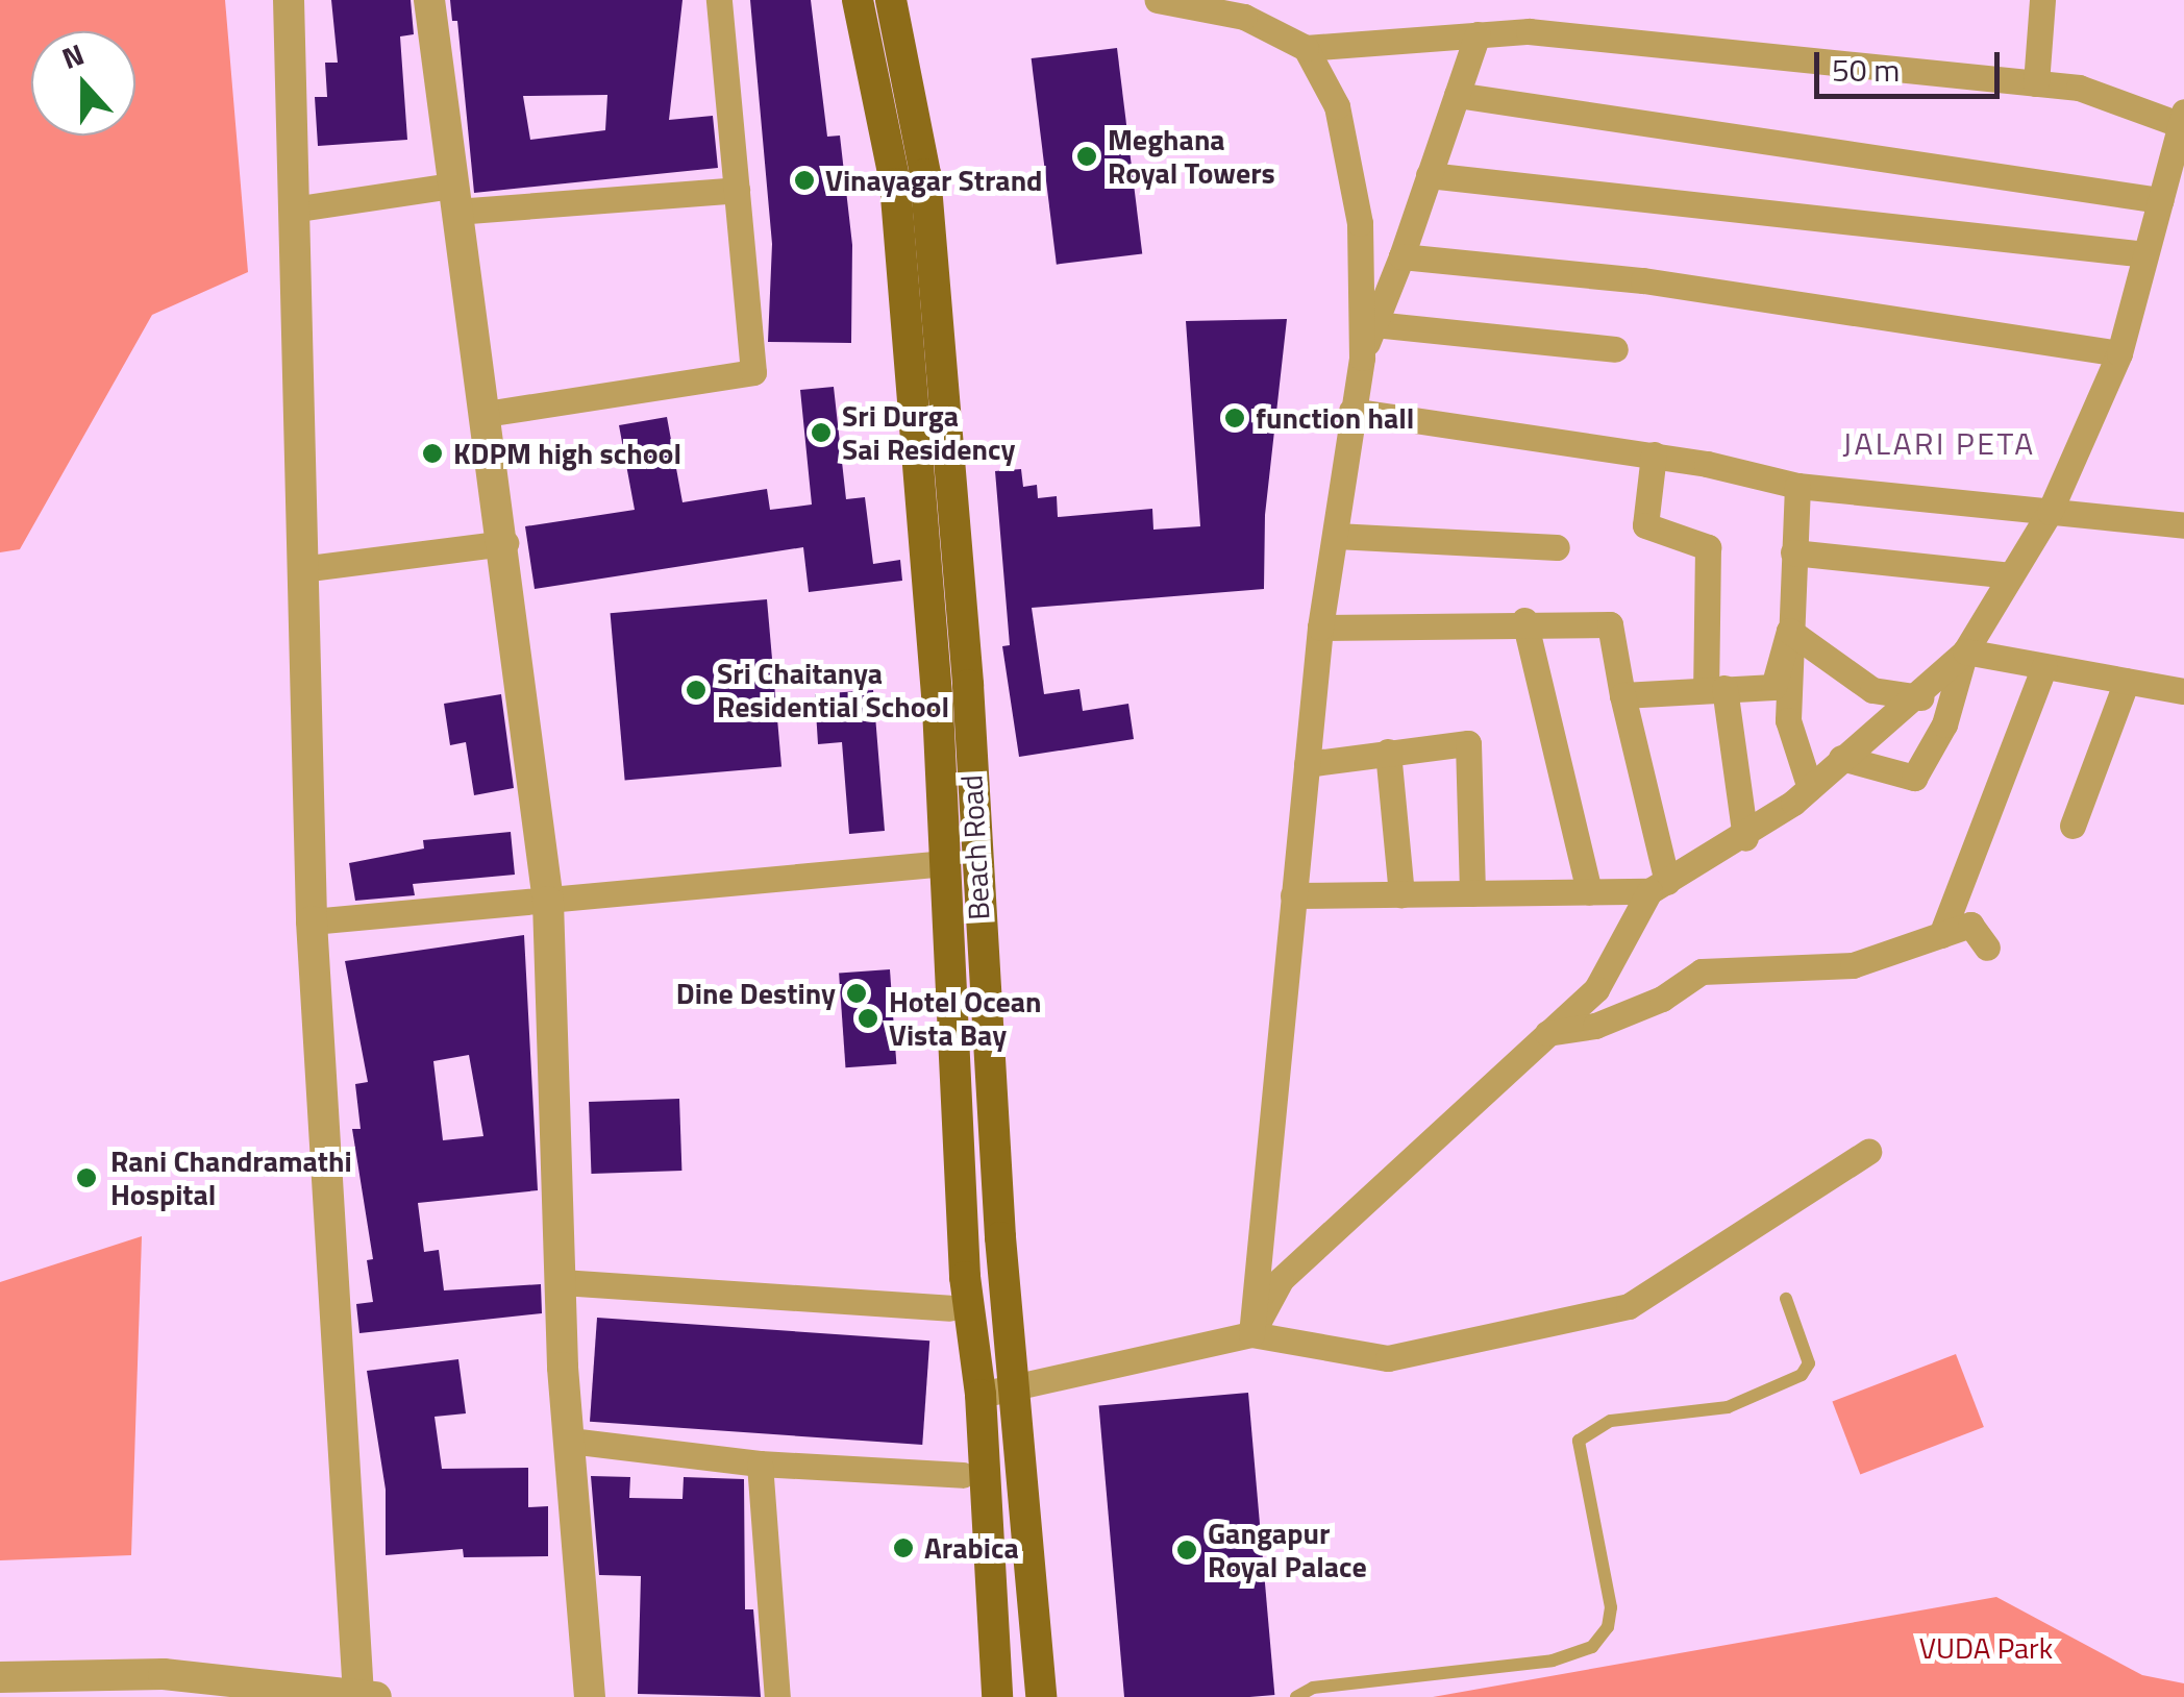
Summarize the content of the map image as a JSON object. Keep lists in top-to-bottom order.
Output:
{
  "streets": {
    "main road": ["Beach Road"]
  },
  "districts": ["JALARI PETA"],
  "parks": ["VUDA Park"],
  "places": [
    "Meghana Royal Towers",
    "Vinayagar Strand",
    "function hall",
    "Sri Durga Sai Residency",
    "KDPM high school",
    "Sri Chaitanya Residential School",
    "Dine Destiny",
    "Hotel Ocean Vista Bay",
    "Rani Chandramathi Hospital",
    "Arabica",
    "Gangapur Royal Palace"
  ],
  "scale_bar": "50 m",
  "north": "top"
}
